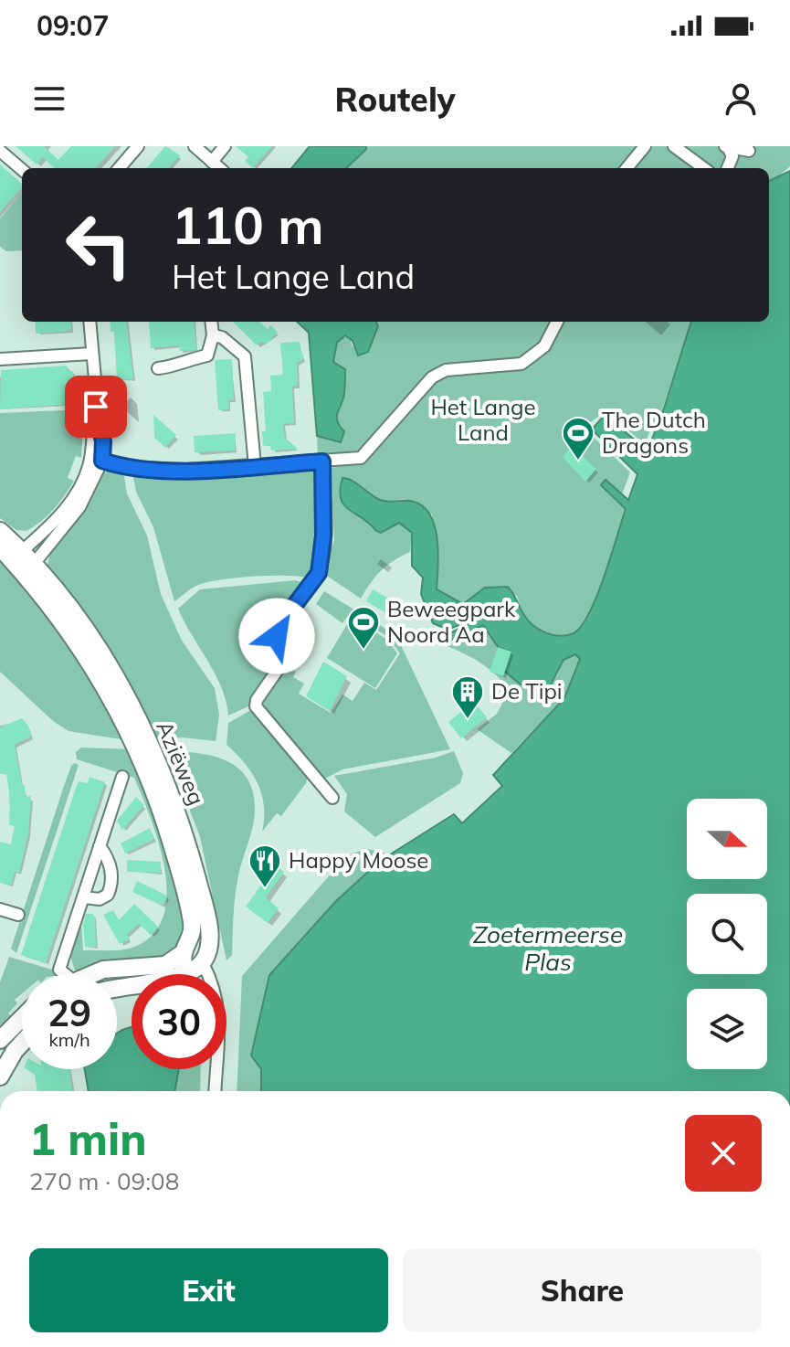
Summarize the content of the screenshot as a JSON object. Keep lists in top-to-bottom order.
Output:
{
  "streets": {
    "street": ["Aziëweg"]
  },
  "water": ["Zoetermeerse Plas"],
  "parks": ["Het Lange Land"],
  "places": {
    "sports": ["The Dutch Dragons", "Beweegpark Noord Aa"],
    "building": ["De Tipi"],
    "restaurant": ["Happy Moose"]
  },
  "north": "right",
  "page": {
    "status": "09:07",
    "header": "Routely",
    "turn": ["110 m", "Het Lange Land"],
    "speed": "29 km/h",
    "limit": "30",
    "heading": ["1 min", "270 m · 09:08"],
    "buttons": ["Exit", "Share"]
  }
}
